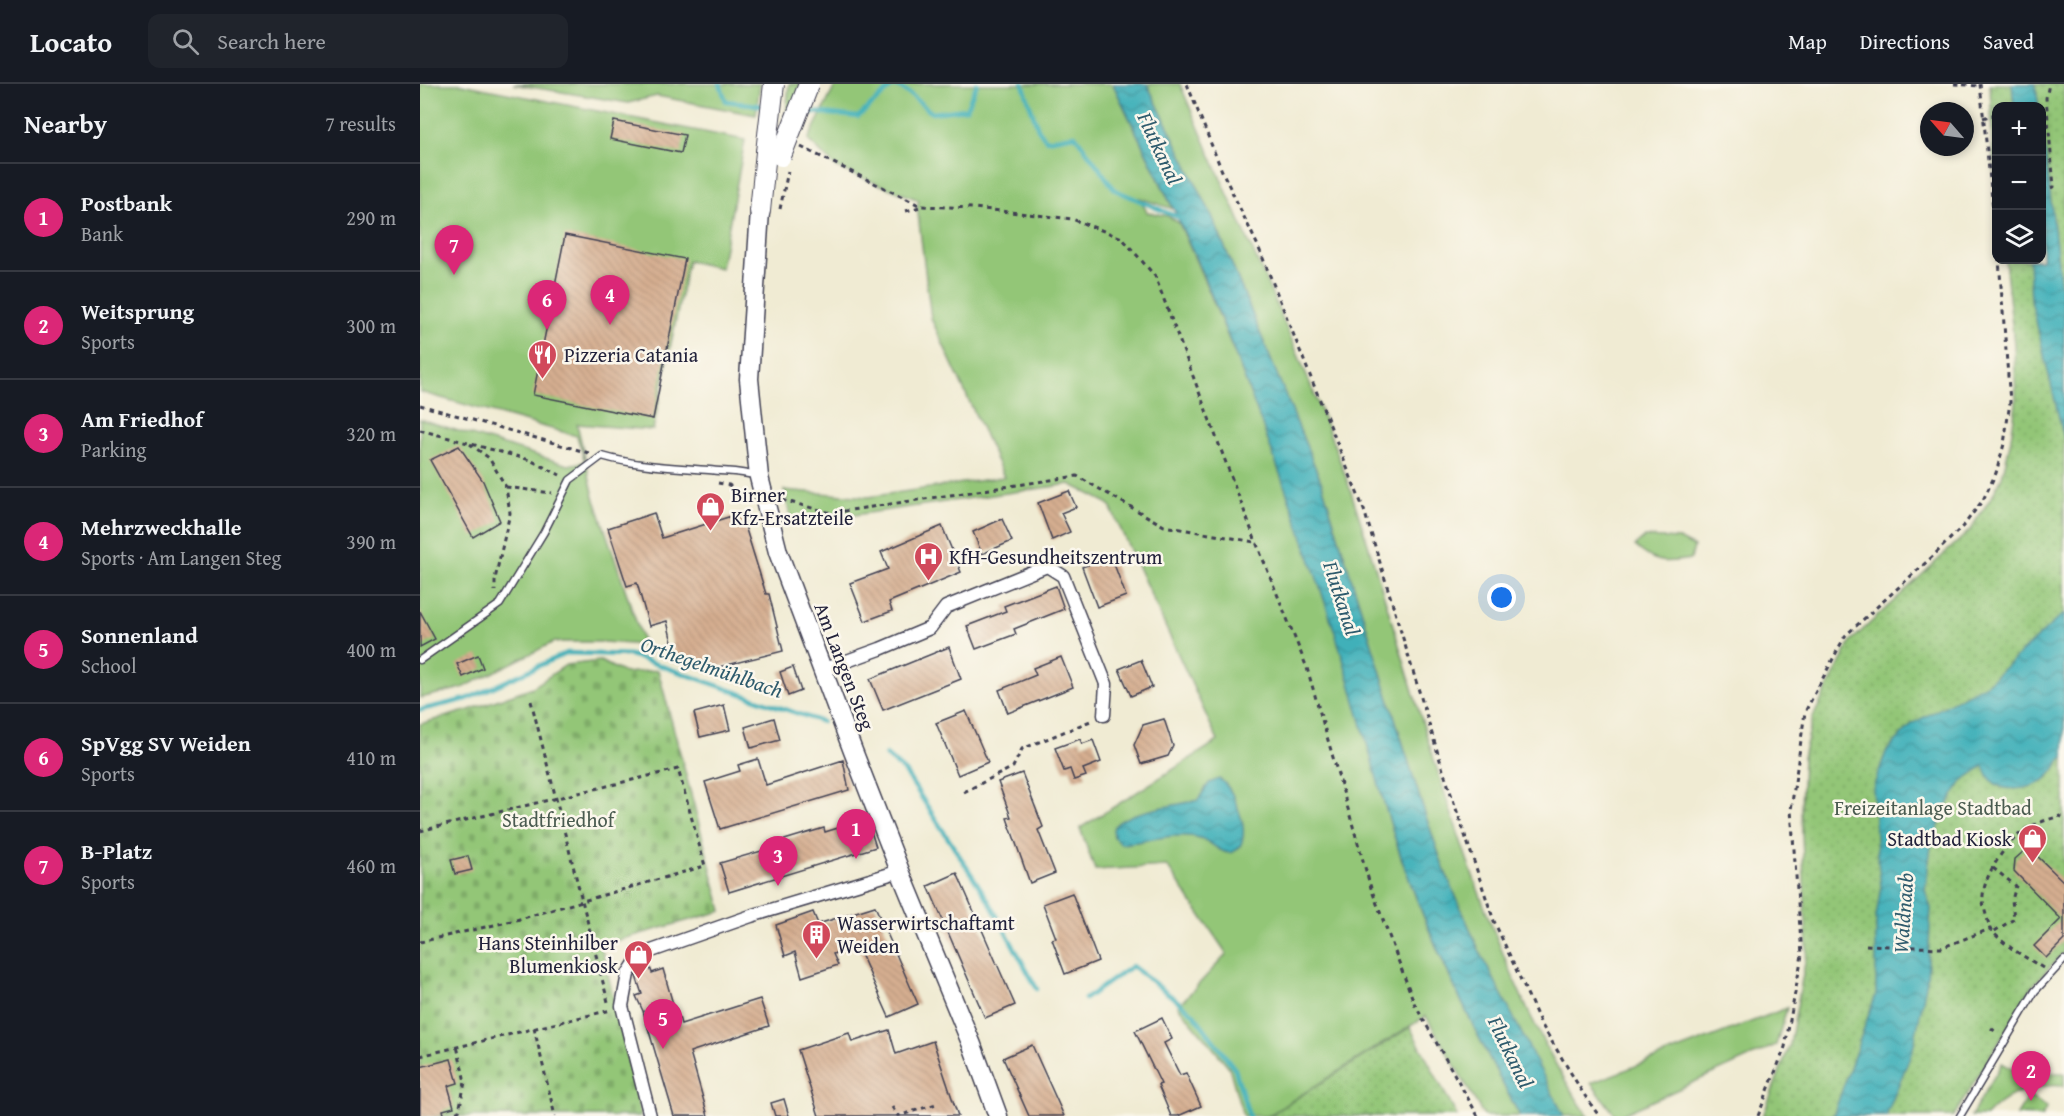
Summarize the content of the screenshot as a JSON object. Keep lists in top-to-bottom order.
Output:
{
  "streets": {
    "street": ["Am Langen Steg"]
  },
  "water": ["Flutkanal", "Orthegelmühlbach", "Waldnaab"],
  "parks": ["Freizeitanlage Stadtbad", "Stadtfriedhof"],
  "places": {
    "restaurant": ["Pizzeria Catania"],
    "shop": ["Birner Kfz-Ersatzteile", "Stadtbad Kiosk", "Hans Steinhilber Blumenkiosk"],
    "hospital": ["KfH-Gesundheitszentrum"],
    "building": ["Wasserwirtschaftamt Weiden"]
  },
  "north": "top left",
  "page": {
    "header": "Locato",
    "search": "Search here",
    "nav": ["Map", "Directions", "Saved"],
    "heading": ["Nearby", "7 results"],
    "map_buttons": ["+", "−"],
    "list": [
      {
        "mark": "1",
        "name": "Postbank",
        "note": "Bank",
        "value": "290 m"
      },
      {
        "mark": "2",
        "name": "Weitsprung",
        "note": "Sports",
        "value": "300 m"
      },
      {
        "mark": "3",
        "name": "Am Friedhof",
        "note": "Parking",
        "value": "320 m"
      },
      {
        "mark": "4",
        "name": "Mehrzweckhalle",
        "note": "Sports · Am Langen Steg",
        "value": "390 m"
      },
      {
        "mark": "5",
        "name": "Sonnenland",
        "note": "School",
        "value": "400 m"
      },
      {
        "mark": "6",
        "name": "SpVgg SV Weiden",
        "note": "Sports",
        "value": "410 m"
      },
      {
        "mark": "7",
        "name": "B-Platz",
        "note": "Sports",
        "value": "460 m"
      }
    ],
    "pins": [
      "7",
      "4",
      "6",
      "1",
      "3",
      "5",
      "2"
    ]
  }
}
